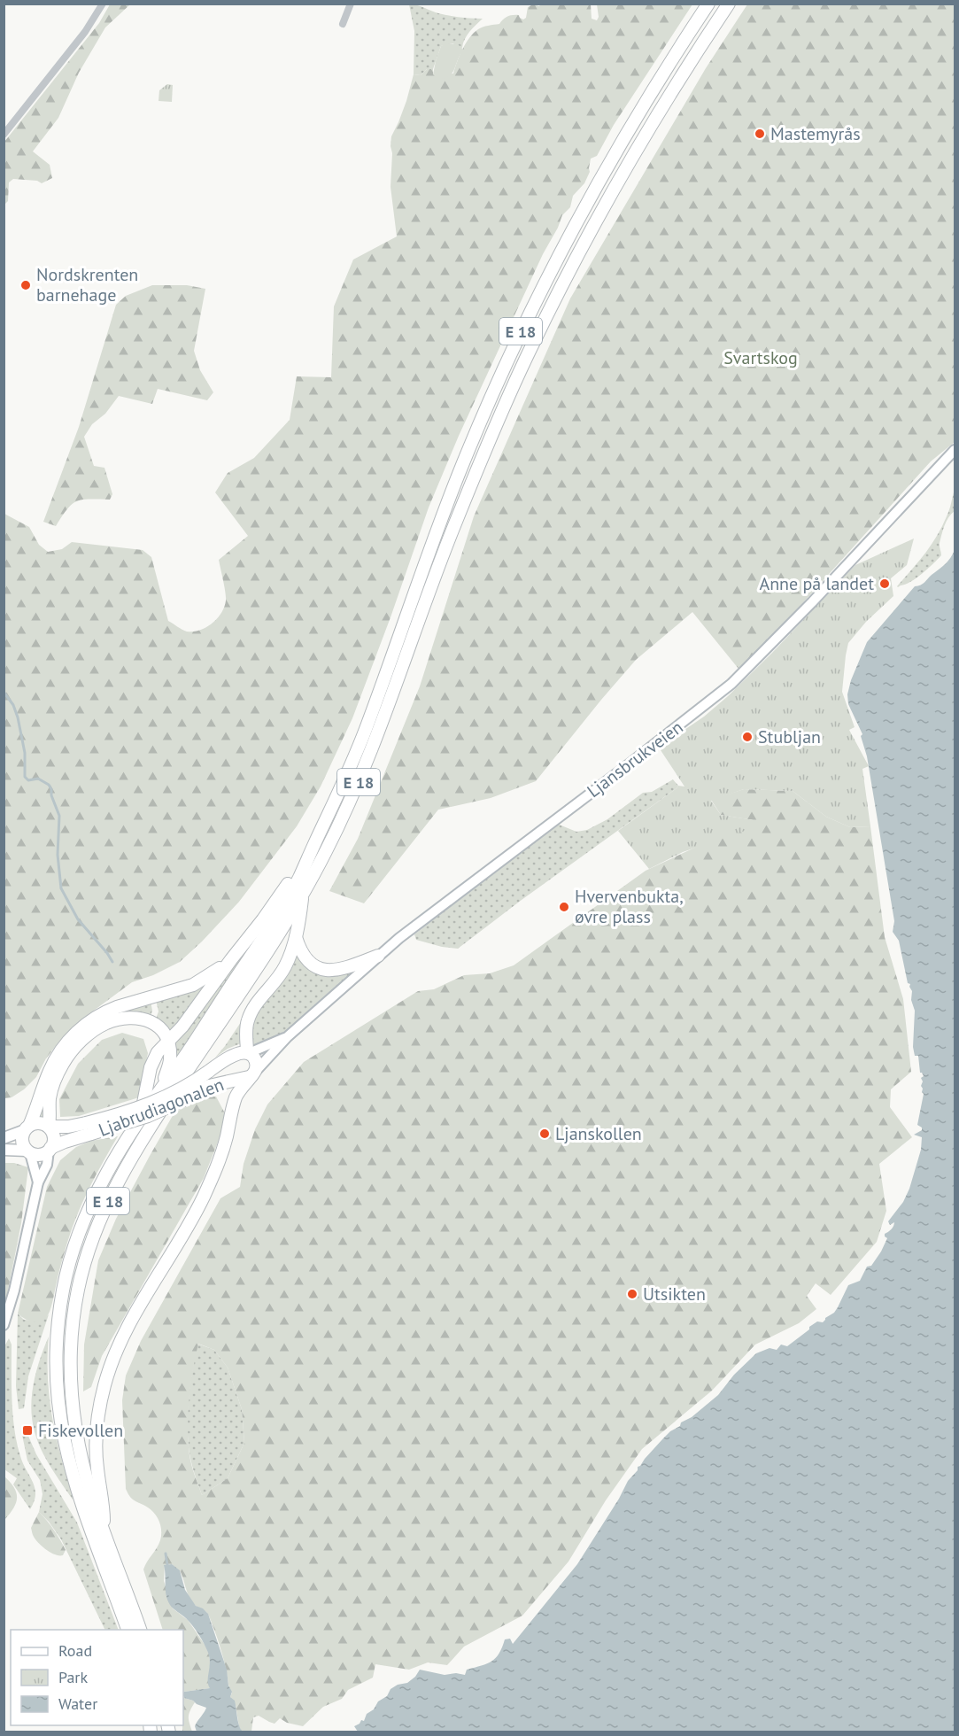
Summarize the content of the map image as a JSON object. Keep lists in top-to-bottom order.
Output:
{
  "streets": {
    "highway": ["E 18", "Ljabrudiagonalen"],
    "main road": ["Ljansbrukveien"]
  },
  "crossings": [
    ["E 18", "Ljansbrukveien"],
    ["E 18", "Ljabrudiagonalen"],
    ["Ljansbrukveien", "Ljabrudiagonalen"]
  ],
  "parks": ["Svartskog"],
  "places": {
    "other": [
      "Mastemyrås",
      "Nordskrenten barnehage",
      "Anne på landet",
      "Stubljan",
      "Hvervenbukta, øvre plass",
      "Ljanskollen",
      "Utsikten"
    ],
    "transit": ["Fiskevollen"]
  },
  "legend": ["Road", "Park", "Water"]
}
